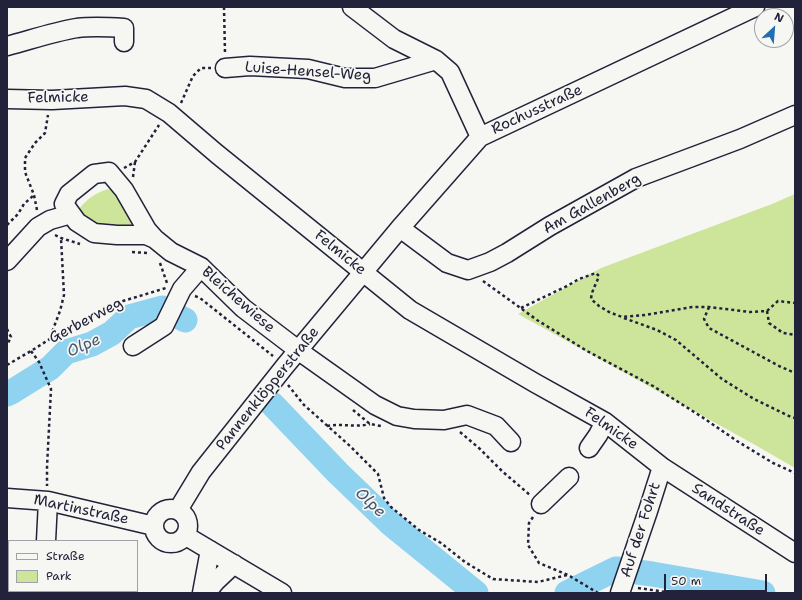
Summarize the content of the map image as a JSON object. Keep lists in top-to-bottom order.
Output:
{
  "streets": {
    "street": [
      "Luise-Hensel-Weg",
      "Felmicke",
      "Rochusstraße",
      "Am Gallenberg",
      "Bleichewiese",
      "Pannenklöpperstraße",
      "Martinstraße",
      "Sandstraße",
      "Auf der Fohrt"
    ],
    "path": ["Gerberweg"]
  },
  "crossings": [
    ["Felmicke", "Rochusstraße"],
    ["Felmicke", "Pannenklöpperstraße"],
    ["Felmicke", "Sandstraße"],
    ["Felmicke", "Auf der Fohrt"],
    ["Rochusstraße", "Am Gallenberg"],
    ["Rochusstraße", "Pannenklöpperstraße"],
    ["Bleichewiese", "Pannenklöpperstraße"],
    ["Pannenklöpperstraße", "Martinstraße"],
    ["Sandstraße", "Auf der Fohrt"]
  ],
  "water": ["Olpe"],
  "legend": ["Straße", "Park"],
  "scale_bar": "50 m",
  "north": "top right"
}
